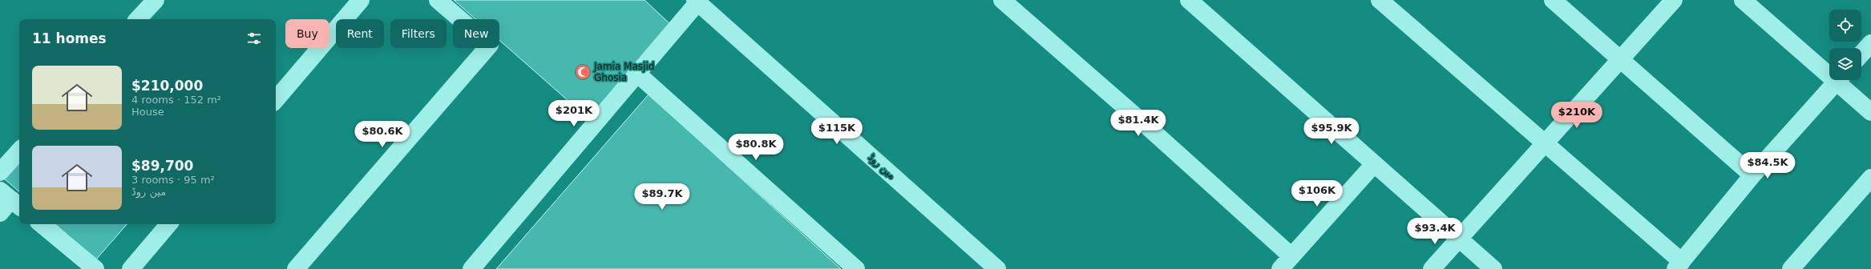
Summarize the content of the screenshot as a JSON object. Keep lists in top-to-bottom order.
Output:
{
  "streets": {
    "street": ["مین روڈ"]
  },
  "places": {
    "mosque": ["Jamia Masjid Ghosia"]
  },
  "page": {
    "chip": [
      "Buy",
      "Rent",
      "Filters",
      "New"
    ],
    "heading": "11 homes",
    "list": [
      {
        "name": "$210,000",
        "note": "4 rooms · 152 m² · House"
      },
      {
        "name": "$89,700",
        "note": "3 rooms · 95 m² · مین روڈ"
      }
    ],
    "price": [
      "$201K",
      "$210K",
      "$81.4K",
      "$115K",
      "$95.9K",
      "$80.6K",
      "$80.8K",
      "$84.5K",
      "$106K",
      "$89.7K",
      "$93.4K"
    ]
  }
}
